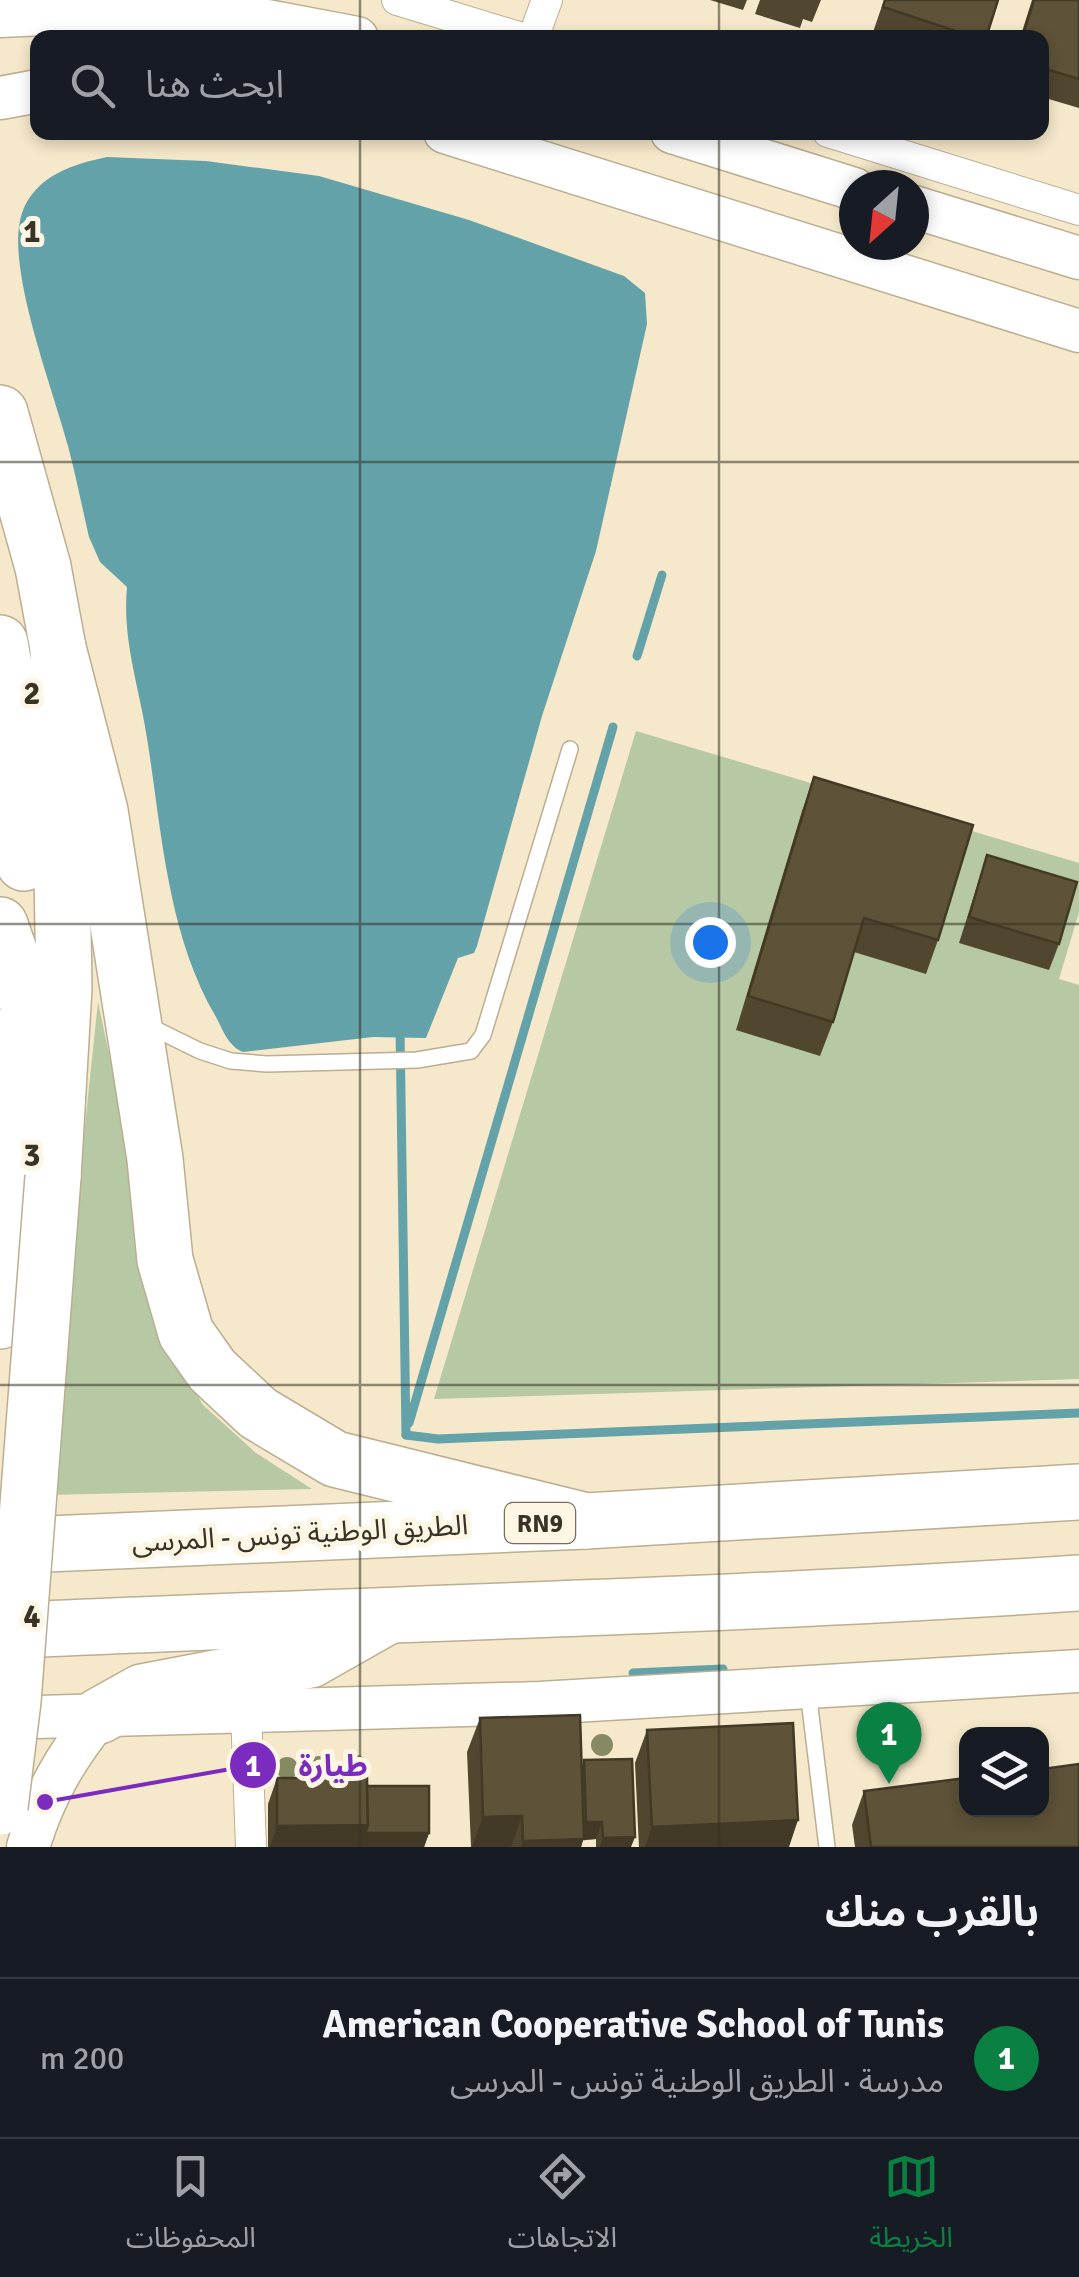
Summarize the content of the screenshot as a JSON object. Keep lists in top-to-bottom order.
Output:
{
  "streets": {
    "highway": ["RN9", "الطريق الوطنية تونس - المرسى"]
  },
  "places": ["طيارة"],
  "north": "bottom left",
  "page": {
    "search": "ابحث هنا",
    "pins": "1",
    "heading": "بالقرب منك",
    "list": [
      {
        "mark": "1",
        "name": "American Cooperative School of Tunis",
        "note": "مدرسة · الطريق الوطنية تونس - المرسى",
        "value": "200 m"
      }
    ],
    "nav": ["الخريطة", "الاتجاهات", "المحفوظات"]
  },
  "grid": {
    "rows": [
      "1",
      "2",
      "3",
      "4"
    ]
  }
}
